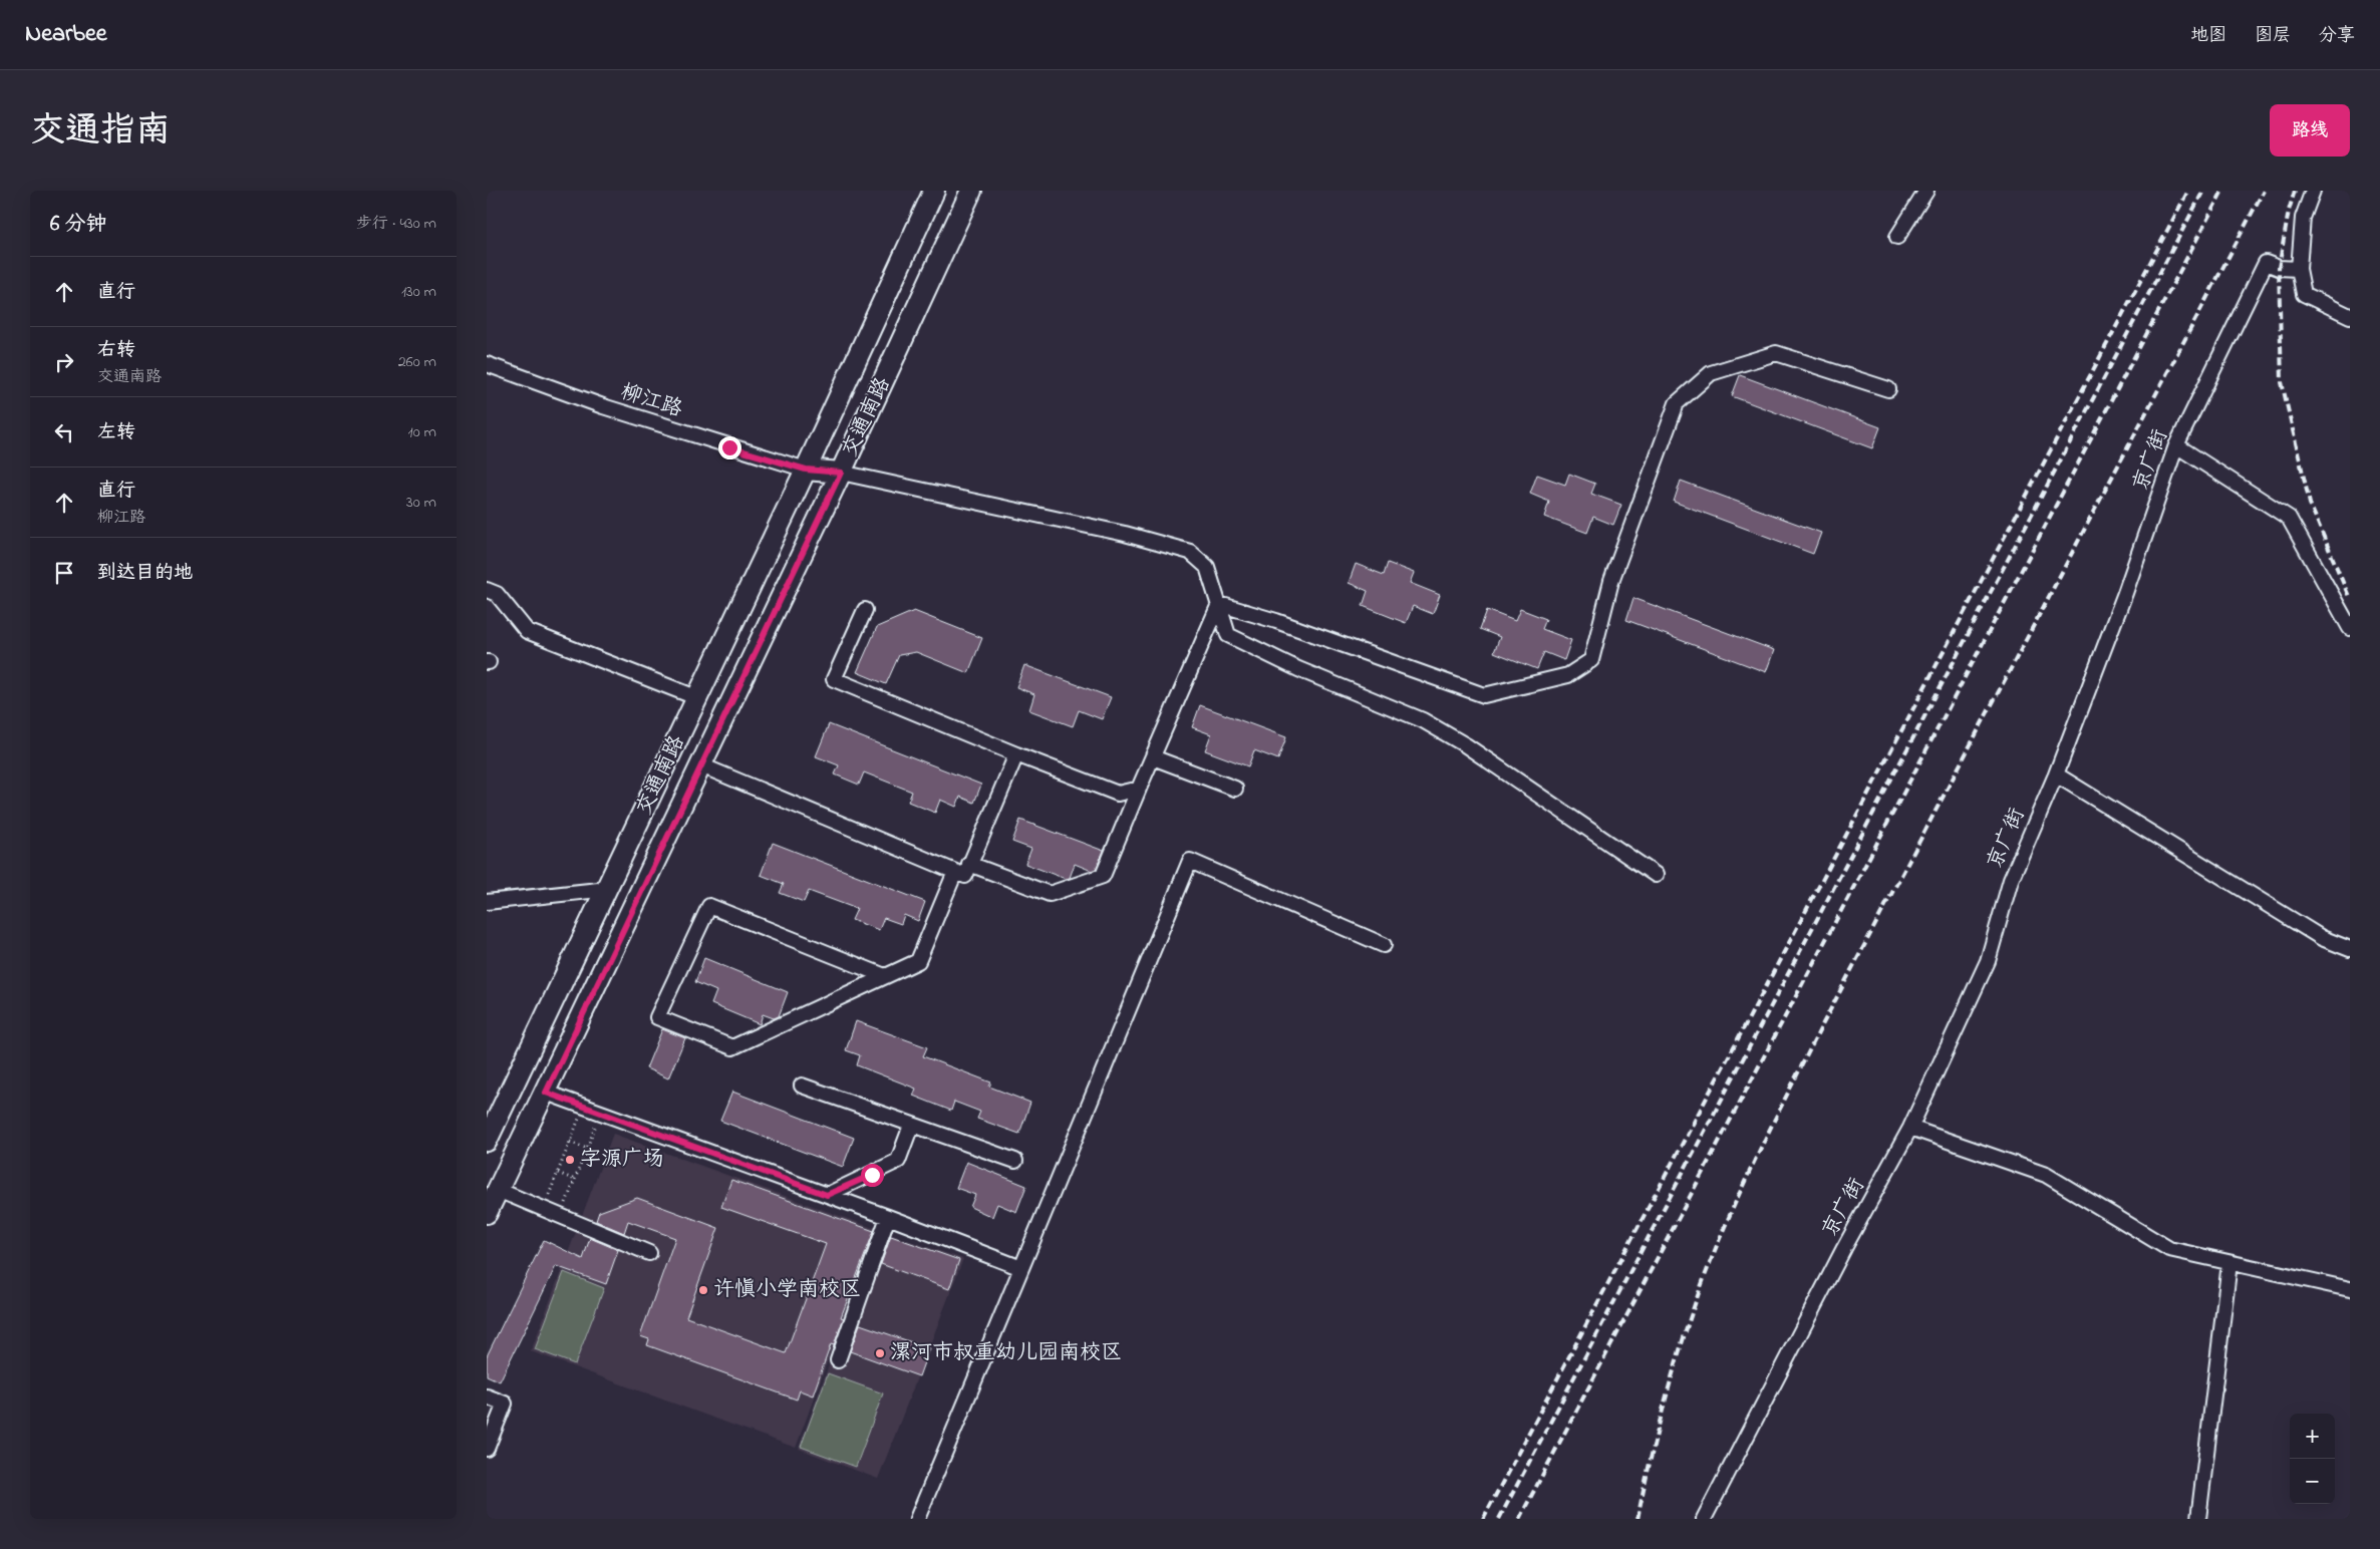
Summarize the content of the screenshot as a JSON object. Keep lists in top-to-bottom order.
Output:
{
  "streets": {
    "main road": ["交通南路"],
    "street": ["柳江路", "京广街"]
  },
  "crossings": [
    ["柳江路", "交通南路"]
  ],
  "places": ["字源广场", "许慎小学南校区", "漯河市叔重幼儿园南校区"],
  "page": {
    "header": "Nearbee",
    "nav": ["地图", "图层", "分享"],
    "title": "交通指南",
    "buttons": "路线",
    "heading": ["6 分钟", "步行 · 430 m"],
    "list": [
      ["直行", "130 m"],
      ["右转", "交通南路", "260 m"],
      ["左转", "10 m"],
      ["直行", "柳江路", "30 m"],
      "到达目的地"
    ],
    "map_buttons": ["+", "−"]
  }
}
